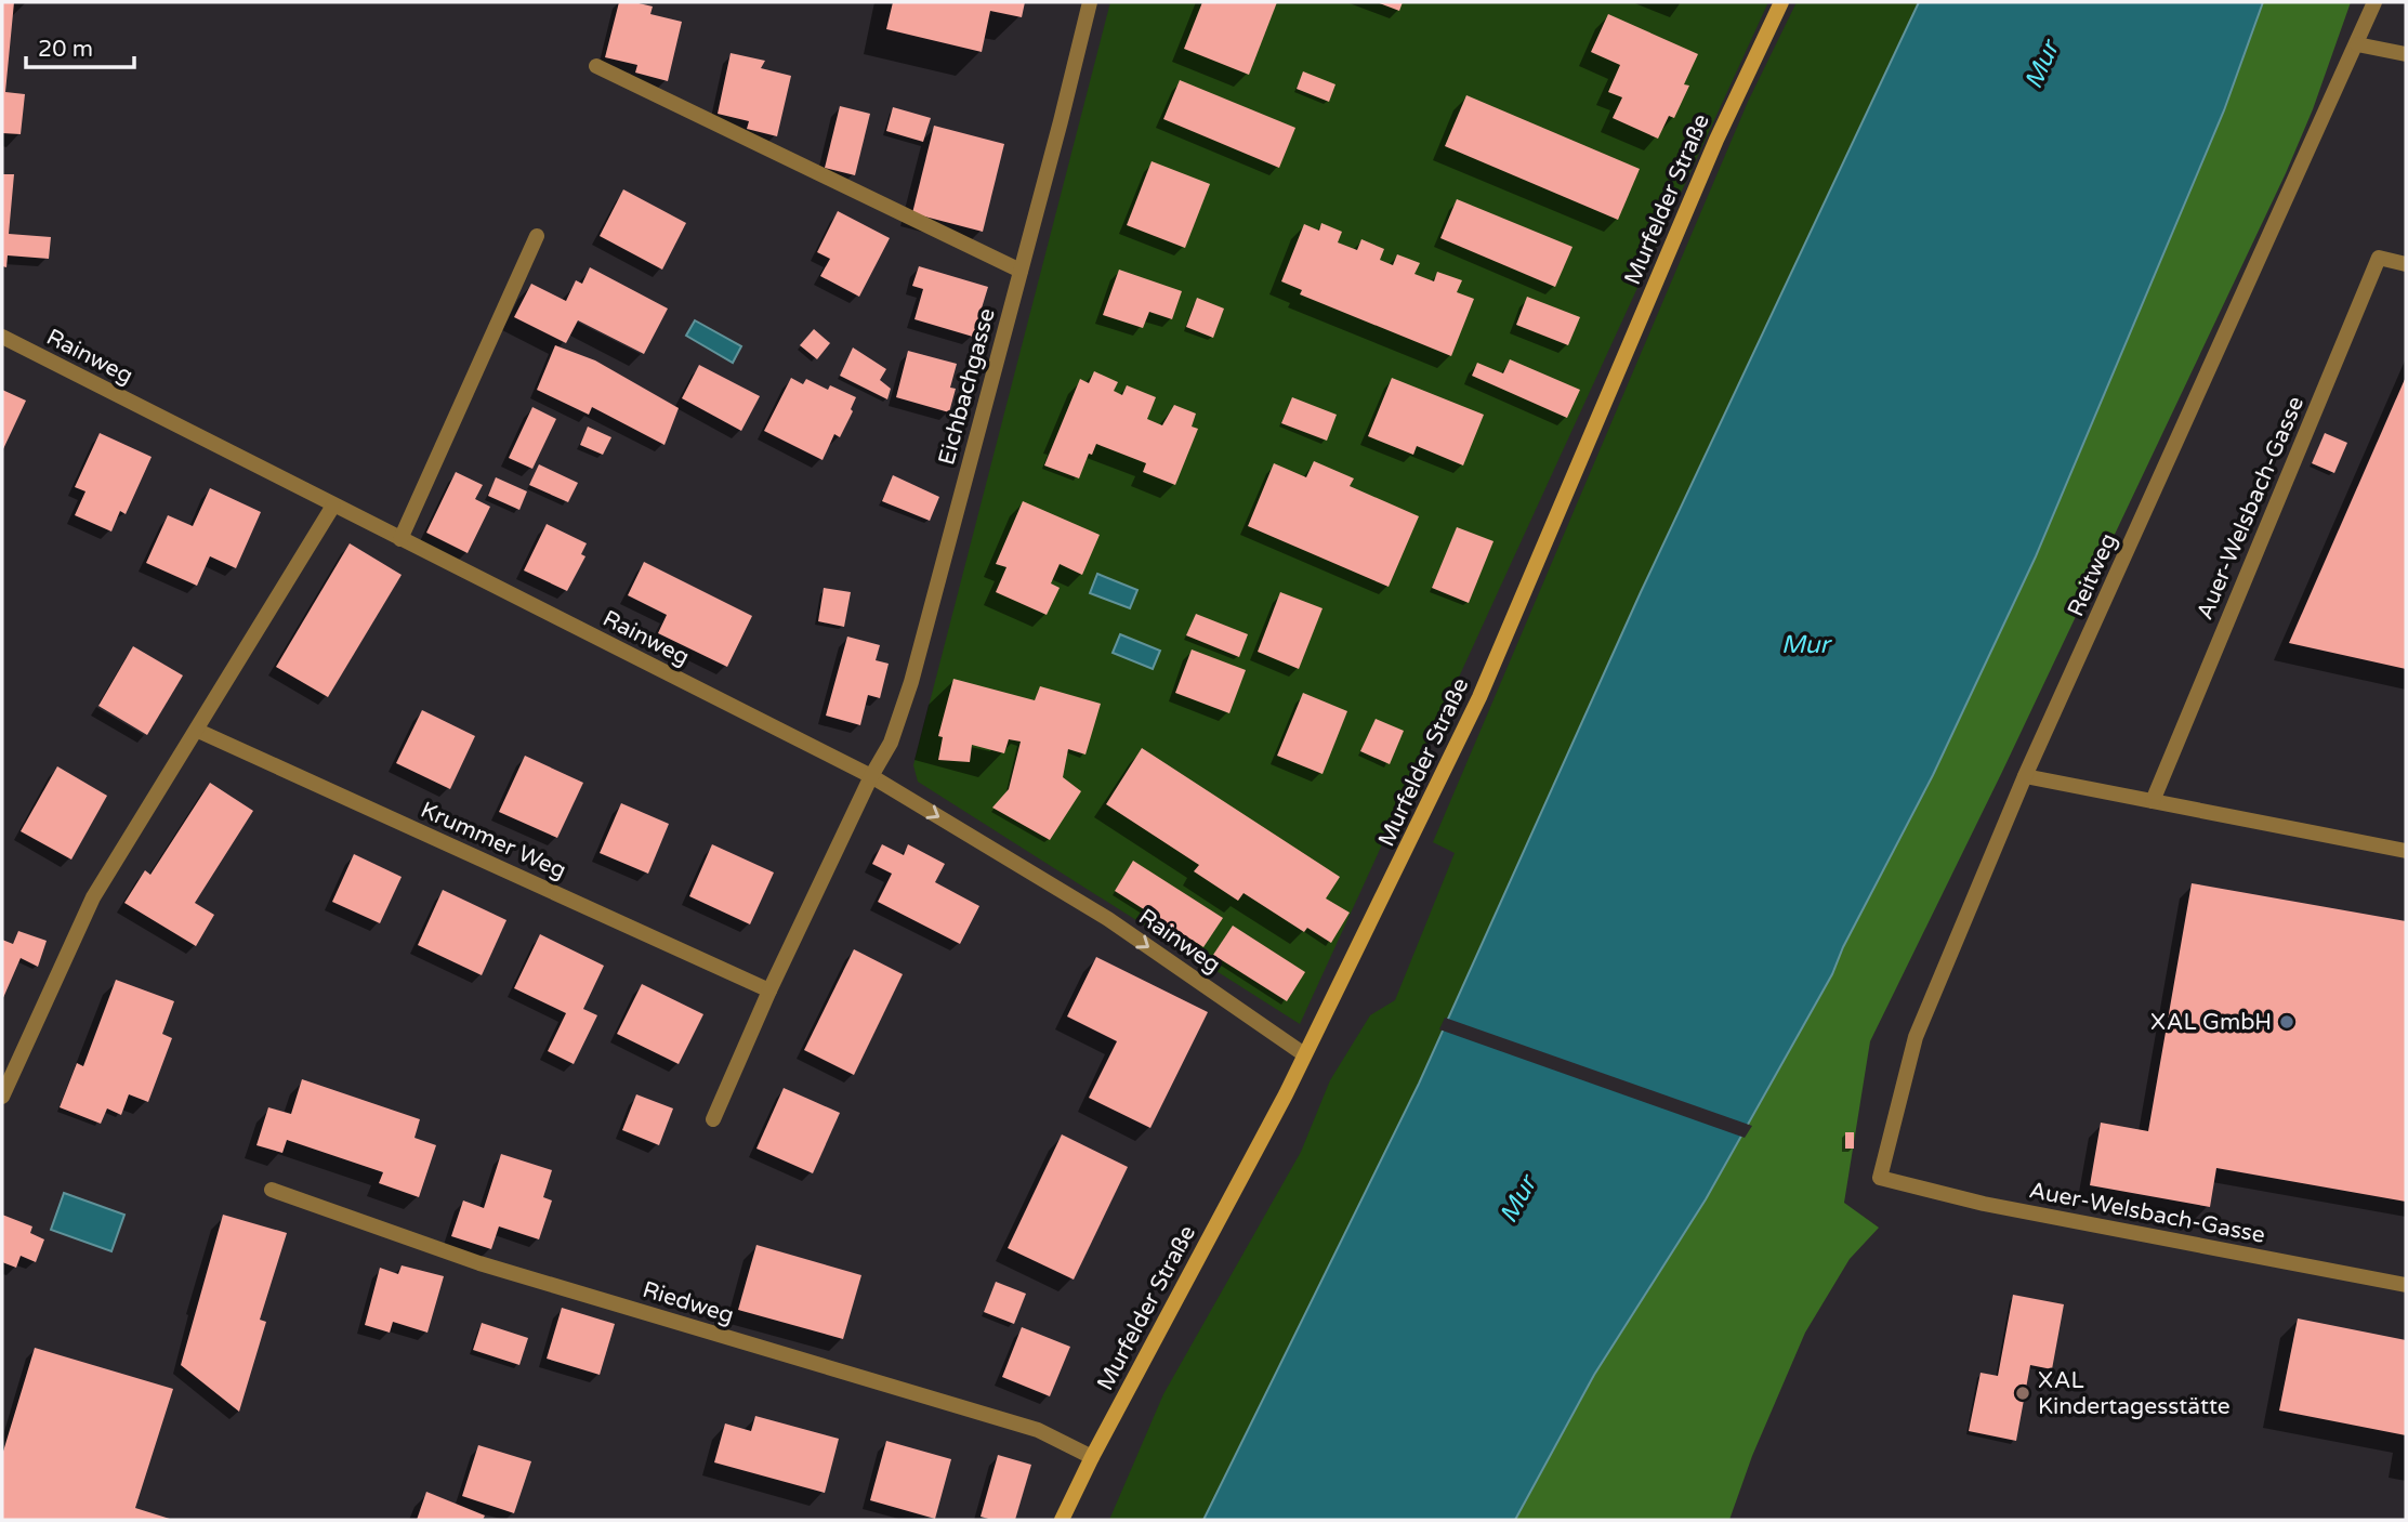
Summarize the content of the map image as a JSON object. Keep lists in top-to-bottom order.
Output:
{
  "streets": {
    "street": [
      "Murfelder Straße",
      "Rainweg",
      "Eichbachgasse",
      "Auer-Welsbach-Gasse",
      "Reitweg",
      "Krummer Weg",
      "Riedweg"
    ]
  },
  "crossings": [
    ["Murfelder Straße", "Rainweg"],
    ["Murfelder Straße", "Riedweg"],
    ["Rainweg", "Eichbachgasse"],
    ["Auer-Welsbach-Gasse", "Reitweg"]
  ],
  "water": ["Mur"],
  "places": ["XAL GmbH", "XAL Kindertagesstätte"],
  "scale_bar": "20 m"
}
